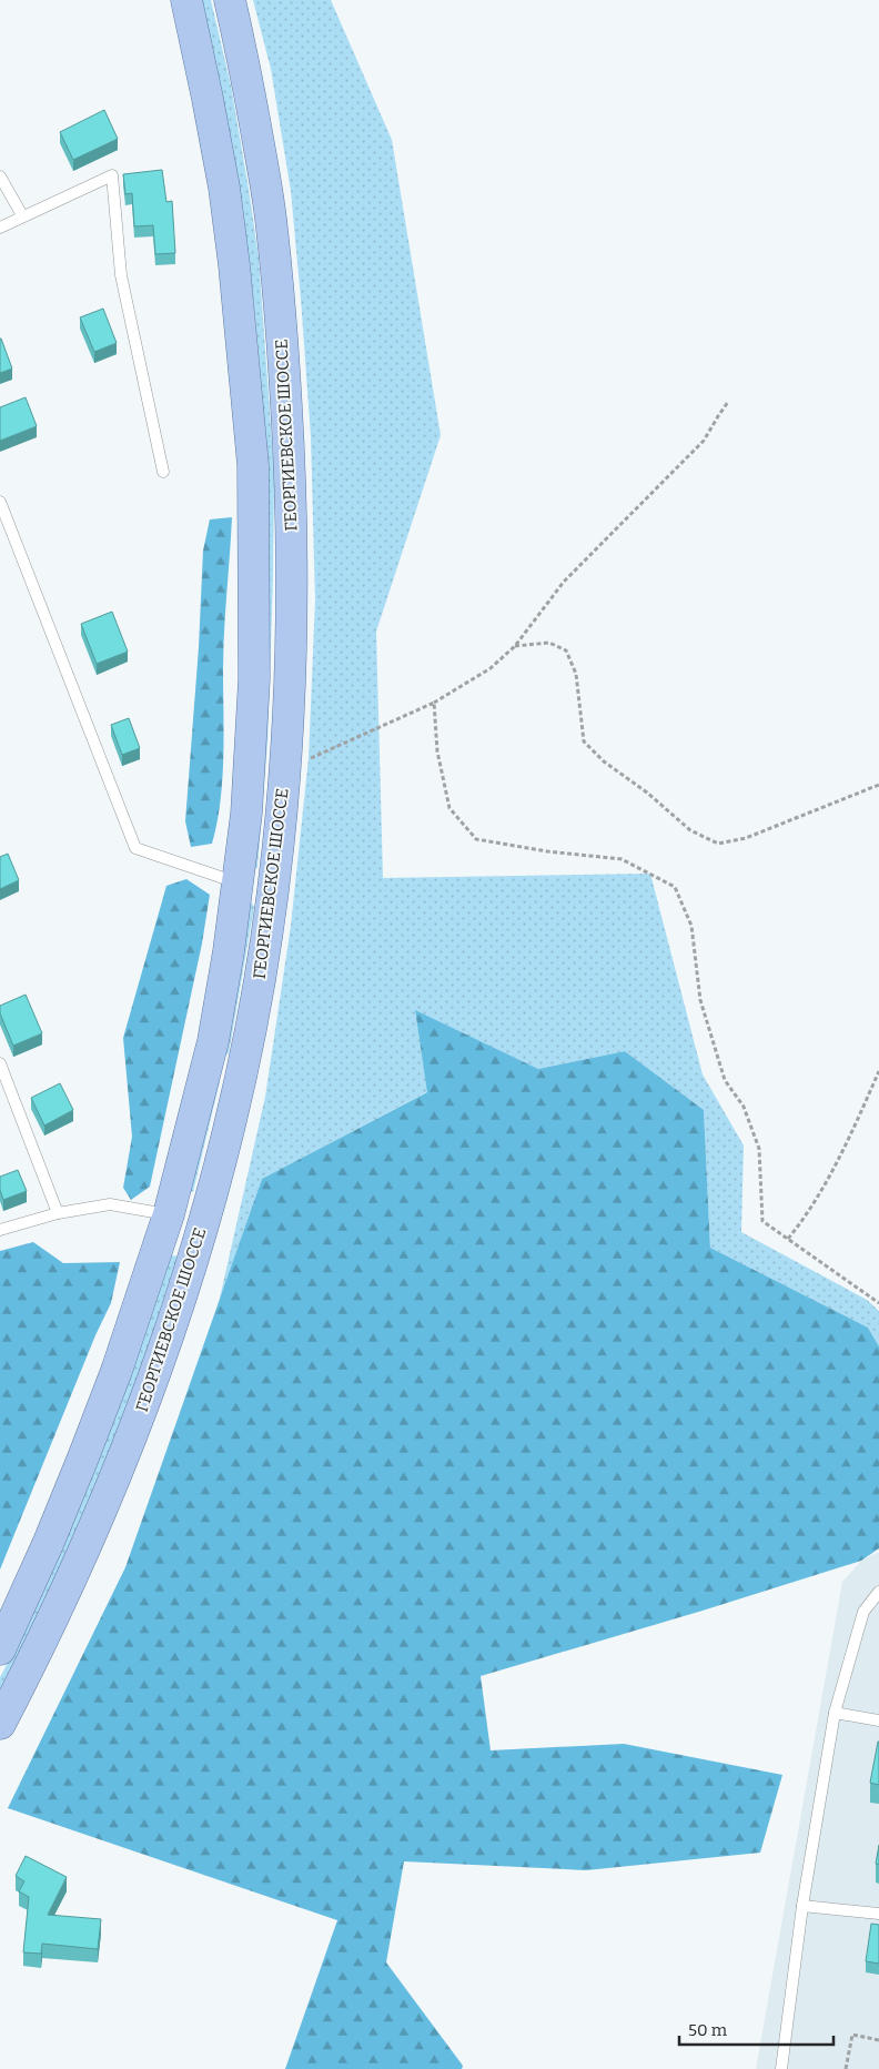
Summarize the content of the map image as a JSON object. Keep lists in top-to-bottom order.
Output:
{
  "streets": {
    "main road": ["ГЕОРГИЕВСКОЕ ШОССЕ"]
  },
  "scale_bar": "50 m"
}
